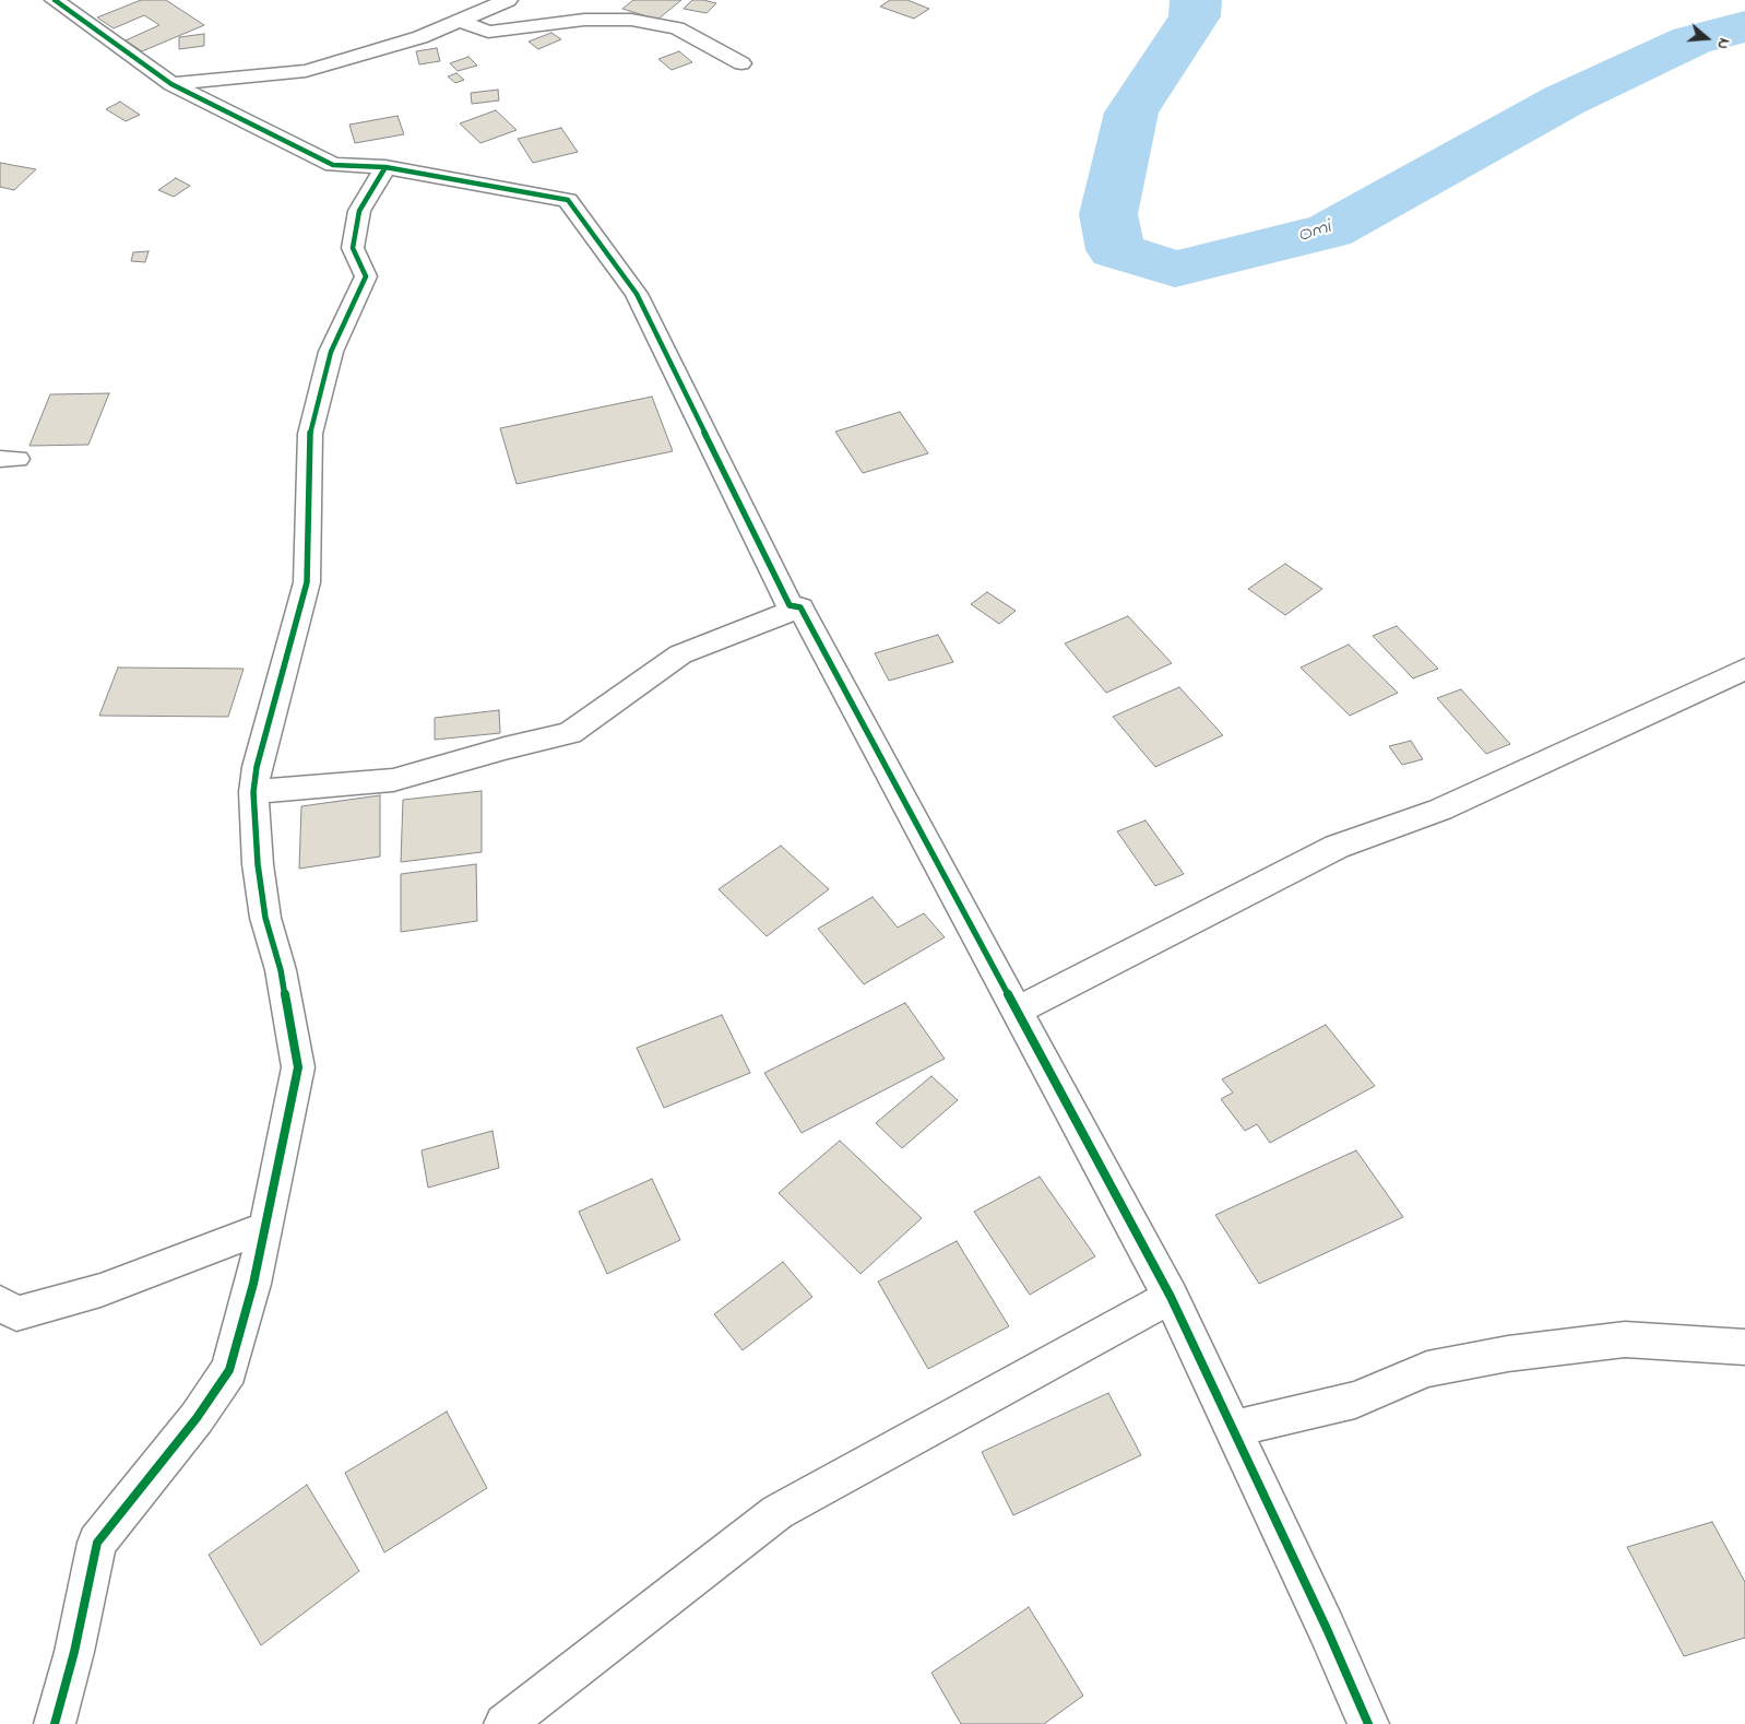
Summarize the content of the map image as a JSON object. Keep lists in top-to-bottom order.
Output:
{
  "water": ["Omi"],
  "north": "right"
}
